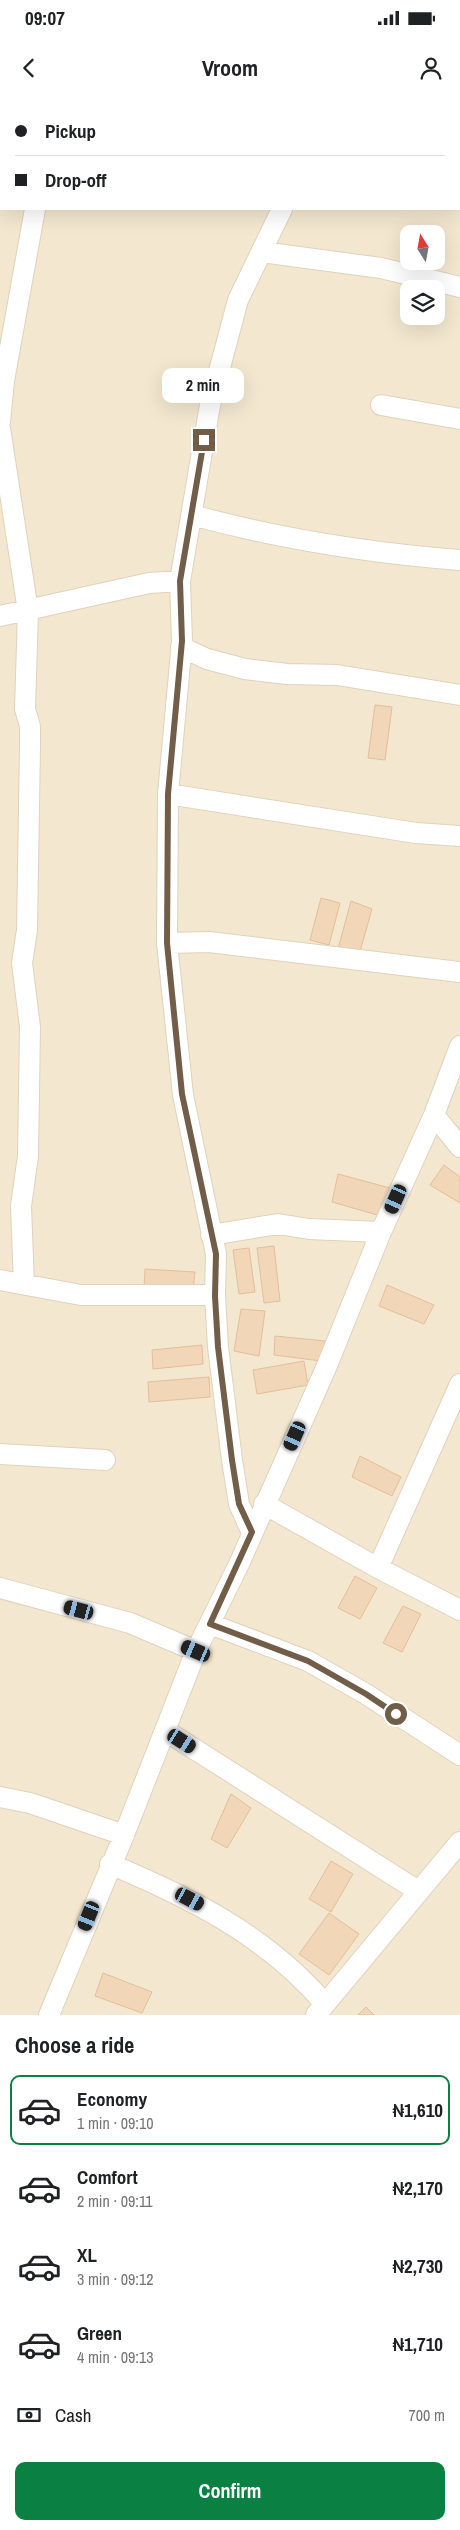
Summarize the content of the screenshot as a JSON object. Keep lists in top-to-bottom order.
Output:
{
  "north": "top",
  "page": {
    "status": "09:07",
    "header": "Vroom",
    "banner": ["Pickup", "Drop-off"],
    "bubble": "2 min",
    "heading": "Choose a ride",
    "list": [
      {
        "name": "Economy",
        "note": "1 min · 09:10",
        "value": "₦1,610"
      },
      {
        "name": "Comfort",
        "note": "2 min · 09:11",
        "value": "₦2,170"
      },
      {
        "name": "XL",
        "note": "3 min · 09:12",
        "value": "₦2,730"
      },
      {
        "name": "Green",
        "note": "4 min · 09:13",
        "value": "₦1,710"
      }
    ],
    "pay": ["Cash", "700 m"],
    "buttons": "Confirm"
  }
}
